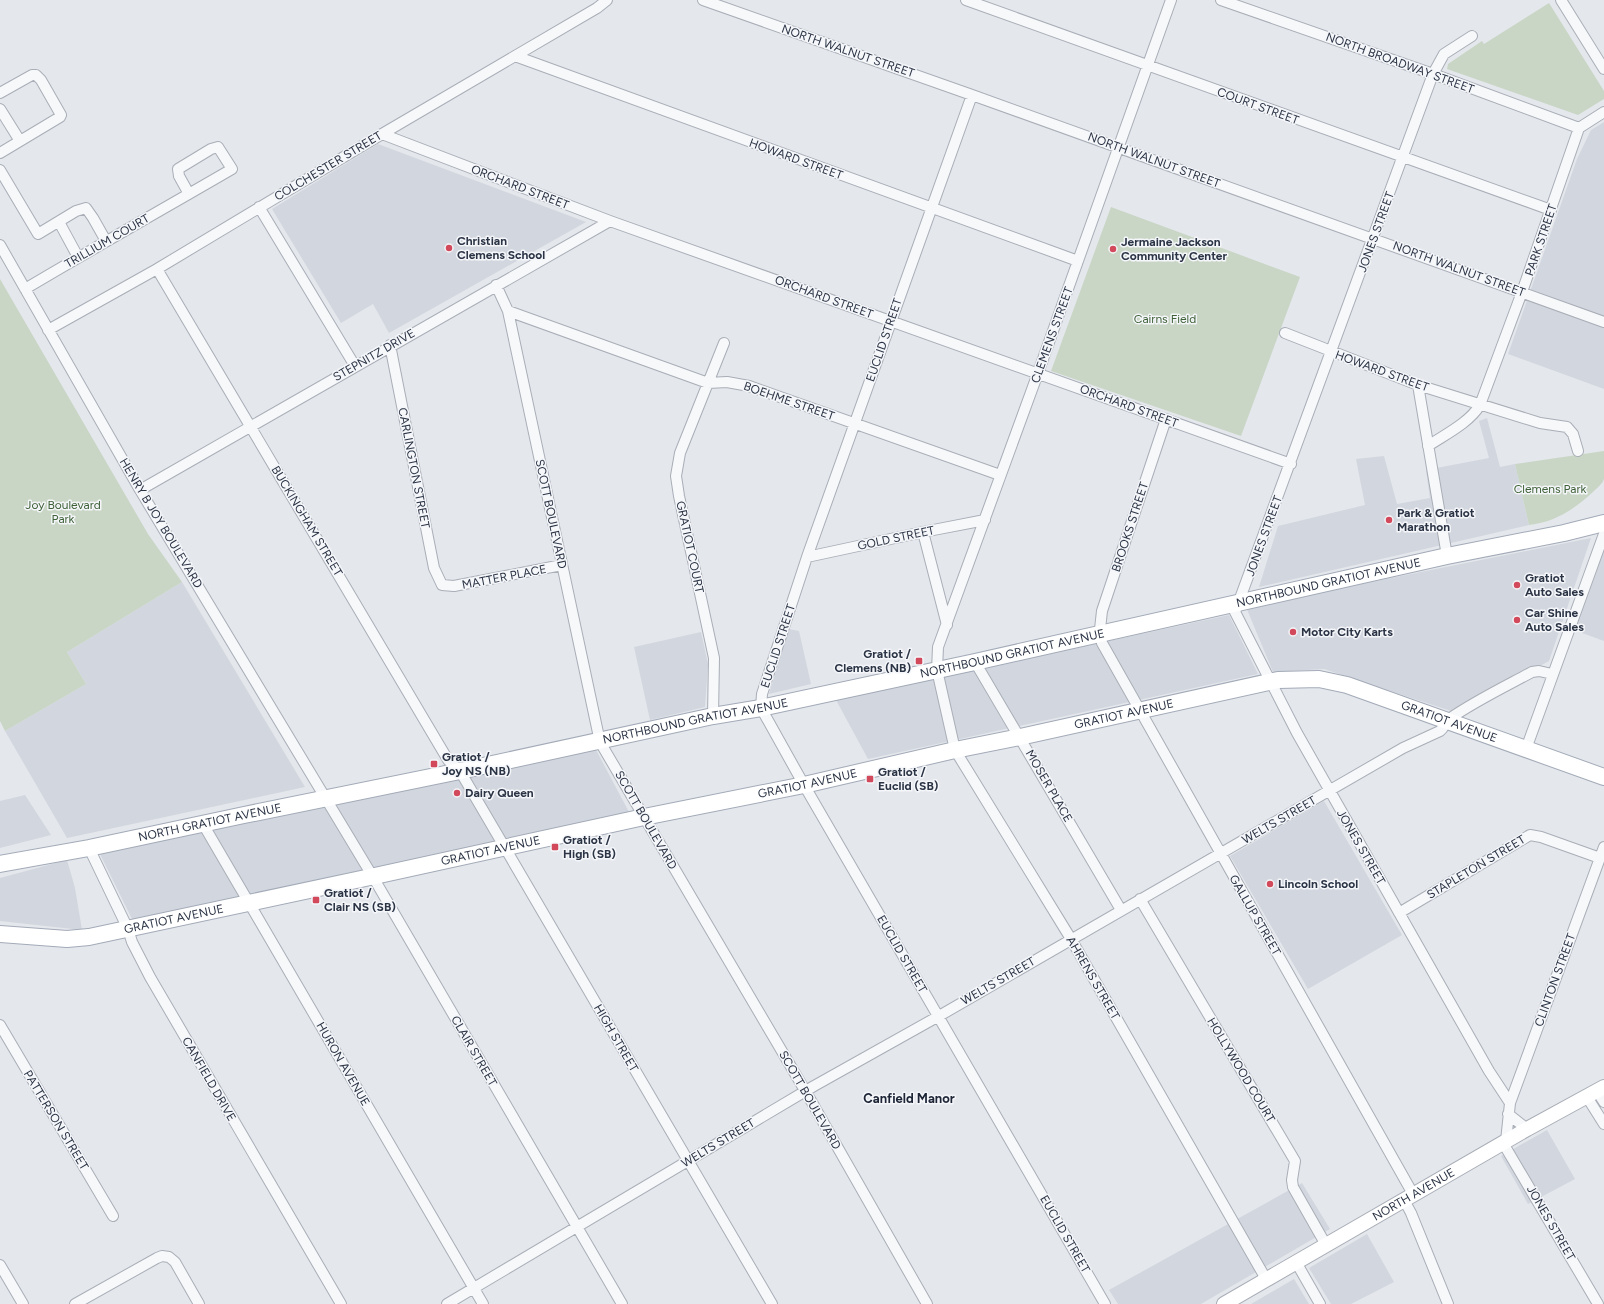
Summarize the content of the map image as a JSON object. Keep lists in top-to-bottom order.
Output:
{
  "streets": {
    "main road": [
      "NORTHBOUND GRATIOT AVENUE",
      "GRATIOT AVENUE",
      "NORTH GRATIOT AVENUE",
      "NORTH AVENUE"
    ],
    "street": [
      "NORTH WALNUT STREET",
      "NORTH BROADWAY STREET",
      "COURT STREET",
      "HOWARD STREET",
      "COLCHESTER STREET",
      "ORCHARD STREET",
      "JONES STREET",
      "PARK STREET",
      "TRILLIUM COURT",
      "CLEMENS STREET",
      "EUCLID STREET",
      "STEPNITZ DRIVE",
      "BOEHME STREET",
      "CARLINGTON STREET",
      "SCOTT BOULEVARD",
      "BUCKINGHAM STREET",
      "HENRY B JOY BOULEVARD",
      "BROOKS STREET",
      "GOLD STREET",
      "GRATIOT COURT",
      "MATTER PLACE",
      "MOSER PLACE",
      "WELTS STREET",
      "STAPLETON STREET",
      "GALLUP STREET",
      "AHRENS STREET",
      "CLINTON STREET",
      "HIGH STREET",
      "CLAIR STREET",
      "HURON AVENUE",
      "HOLLYWOOD COURT",
      "CANFIELD DRIVE",
      "PATTERSON STREET"
    ]
  },
  "crossings": [
    ["NORTH WALNUT STREET", "JONES STREET"],
    ["NORTH WALNUT STREET", "PARK STREET"],
    ["NORTH WALNUT STREET", "CLEMENS STREET"],
    ["NORTH WALNUT STREET", "EUCLID STREET"],
    ["NORTH BROADWAY STREET", "JONES STREET"],
    ["NORTH BROADWAY STREET", "PARK STREET"],
    ["COURT STREET", "JONES STREET"],
    ["COURT STREET", "PARK STREET"],
    ["COURT STREET", "CLEMENS STREET"],
    ["HOWARD STREET", "COLCHESTER STREET"],
    ["HOWARD STREET", "JONES STREET"],
    ["HOWARD STREET", "PARK STREET"],
    ["HOWARD STREET", "CLEMENS STREET"],
    ["HOWARD STREET", "EUCLID STREET"],
    ["COLCHESTER STREET", "ORCHARD STREET"],
    ["COLCHESTER STREET", "BUCKINGHAM STREET"],
    ["COLCHESTER STREET", "HENRY B JOY BOULEVARD"],
    ["ORCHARD STREET", "JONES STREET"],
    ["ORCHARD STREET", "CLEMENS STREET"],
    ["ORCHARD STREET", "EUCLID STREET"],
    ["ORCHARD STREET", "STEPNITZ DRIVE"],
    ["ORCHARD STREET", "BROOKS STREET"],
    ["JONES STREET", "NORTHBOUND GRATIOT AVENUE"],
    ["JONES STREET", "GRATIOT AVENUE"],
    ["JONES STREET", "WELTS STREET"],
    ["JONES STREET", "STAPLETON STREET"],
    ["JONES STREET", "CLINTON STREET"],
    ["JONES STREET", "NORTH AVENUE"],
    ["TRILLIUM COURT", "HENRY B JOY BOULEVARD"],
    ["CLEMENS STREET", "BOEHME STREET"],
    ["CLEMENS STREET", "GOLD STREET"],
    ["CLEMENS STREET", "NORTHBOUND GRATIOT AVENUE"],
    ["CLEMENS STREET", "AHRENS STREET"],
    ["EUCLID STREET", "BOEHME STREET"],
    ["EUCLID STREET", "GOLD STREET"],
    ["EUCLID STREET", "NORTHBOUND GRATIOT AVENUE"],
    ["EUCLID STREET", "GRATIOT AVENUE"],
    ["EUCLID STREET", "WELTS STREET"],
    ["STEPNITZ DRIVE", "CARLINGTON STREET"],
    ["STEPNITZ DRIVE", "SCOTT BOULEVARD"],
    ["STEPNITZ DRIVE", "BUCKINGHAM STREET"],
    ["STEPNITZ DRIVE", "HENRY B JOY BOULEVARD"],
    ["BOEHME STREET", "SCOTT BOULEVARD"],
    ["BOEHME STREET", "GRATIOT COURT"],
    ["CARLINGTON STREET", "MATTER PLACE"],
    ["SCOTT BOULEVARD", "MATTER PLACE"],
    ["SCOTT BOULEVARD", "NORTHBOUND GRATIOT AVENUE"],
    ["SCOTT BOULEVARD", "GRATIOT AVENUE"],
    ["SCOTT BOULEVARD", "WELTS STREET"],
    ["BUCKINGHAM STREET", "NORTHBOUND GRATIOT AVENUE"],
    ["BUCKINGHAM STREET", "HIGH STREET"],
    ["HENRY B JOY BOULEVARD", "NORTH GRATIOT AVENUE"],
    ["HENRY B JOY BOULEVARD", "CLAIR STREET"],
    ["BROOKS STREET", "NORTHBOUND GRATIOT AVENUE"],
    ["BROOKS STREET", "GALLUP STREET"],
    ["GRATIOT COURT", "NORTHBOUND GRATIOT AVENUE"],
    ["NORTHBOUND GRATIOT AVENUE", "MOSER PLACE"],
    ["NORTHBOUND GRATIOT AVENUE", "NORTH GRATIOT AVENUE"],
    ["NORTHBOUND GRATIOT AVENUE", "GALLUP STREET"],
    ["NORTHBOUND GRATIOT AVENUE", "AHRENS STREET"],
    ["NORTHBOUND GRATIOT AVENUE", "HIGH STREET"],
    ["GRATIOT AVENUE", "MOSER PLACE"],
    ["GRATIOT AVENUE", "WELTS STREET"],
    ["GRATIOT AVENUE", "GALLUP STREET"],
    ["GRATIOT AVENUE", "AHRENS STREET"],
    ["GRATIOT AVENUE", "HIGH STREET"],
    ["GRATIOT AVENUE", "CLAIR STREET"],
    ["GRATIOT AVENUE", "HURON AVENUE"],
    ["GRATIOT AVENUE", "CANFIELD DRIVE"],
    ["MOSER PLACE", "WELTS STREET"],
    ["WELTS STREET", "GALLUP STREET"],
    ["WELTS STREET", "AHRENS STREET"],
    ["WELTS STREET", "HIGH STREET"],
    ["WELTS STREET", "CLAIR STREET"],
    ["WELTS STREET", "HURON AVENUE"],
    ["WELTS STREET", "HOLLYWOOD COURT"],
    ["NORTH GRATIOT AVENUE", "CLAIR STREET"],
    ["NORTH GRATIOT AVENUE", "HURON AVENUE"],
    ["NORTH GRATIOT AVENUE", "CANFIELD DRIVE"],
    ["STAPLETON STREET", "CLINTON STREET"],
    ["GALLUP STREET", "NORTH AVENUE"],
    ["AHRENS STREET", "NORTH AVENUE"],
    ["CLINTON STREET", "NORTH AVENUE"],
    ["HOLLYWOOD COURT", "NORTH AVENUE"]
  ],
  "districts": ["Canfield Manor"],
  "parks": ["Cairns Field", "Clemens Park", "Joy Boulevard Park"],
  "places": {
    "other": [
      "Christian Clemens School",
      "Jermaine Jackson Community Center",
      "Park & Gratiot Marathon",
      "Gratiot Auto Sales",
      "Car Shine Auto Sales",
      "Motor City Karts",
      "Dairy Queen",
      "Lincoln School"
    ],
    "transit": [
      "Gratiot / Clemens (NB)",
      "Gratiot / Joy NS (NB)",
      "Gratiot / Euclid (SB)",
      "Gratiot / High (SB)",
      "Gratiot / Clair NS (SB)"
    ]
  }
}
